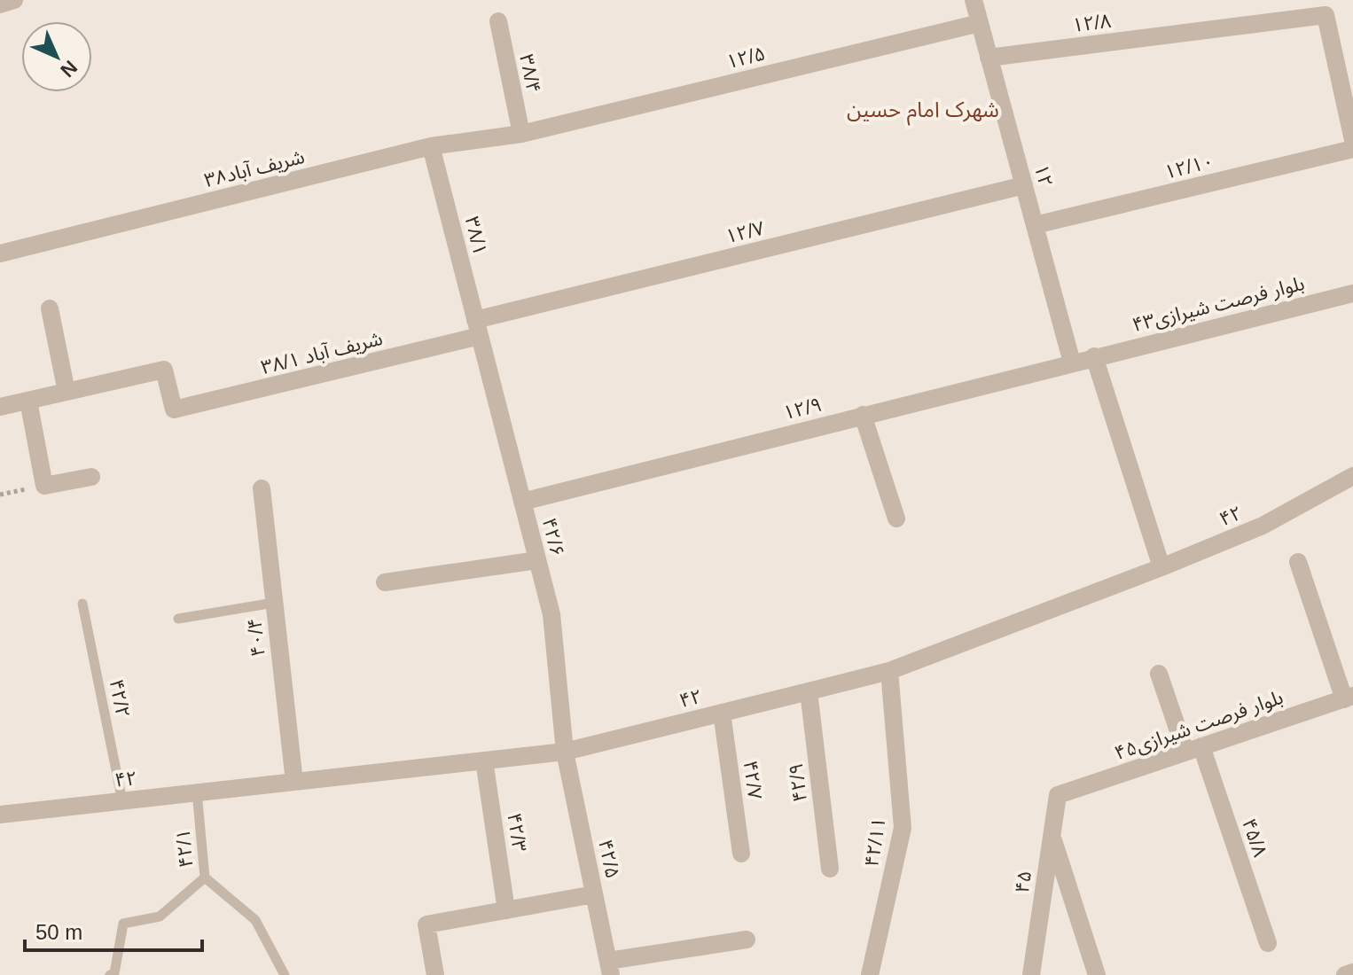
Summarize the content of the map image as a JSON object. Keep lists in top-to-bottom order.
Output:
{
  "streets": {
    "street": [
      "۱۲/۸",
      "۱۲/۵",
      "۳۸/۴",
      "۱۲/۱۰",
      "شریف آباد۳۸",
      "۱۲",
      "۱۲/۷",
      "۳۸/۱",
      "بلوار فرصت شیرازی۴۳",
      "۳۸/۱ شریف آباد",
      "۱۲/۹",
      "۴۲",
      "۴۲/۶",
      "۴۰/۴",
      "بلوار فرصت شیرازی۴۵",
      "۴۲/۷",
      "۴۲/۹",
      "۴۲/۳",
      "۴۵/۸",
      "۴۲/۱۱",
      "۴۲/۵",
      "۴۵"
    ],
    "lane": ["۴۲/۲", "۴۲/۱"]
  },
  "crossings": [
    ["۱۲/۸", "۱۲"],
    ["۱۲/۵", "۳۸/۴"],
    ["۱۲/۵", "شریف آباد۳۸"],
    ["۱۲/۵", "۱۲"],
    ["۳۸/۴", "شریف آباد۳۸"],
    ["۱۲/۱۰", "۱۲"],
    ["شریف آباد۳۸", "۳۸/۱"],
    ["۱۲", "۱۲/۷"],
    ["۱۲", "۱۲/۹"],
    ["۱۲/۷", "۳۸/۱"],
    ["۱۲/۷", "۳۸/۱ شریف آباد"],
    ["۱۲/۷", "۴۲/۶"],
    ["۳۸/۱", "۳۸/۱ شریف آباد"],
    ["۳۸/۱", "۴۲/۶"],
    ["بلوار فرصت شیرازی۴۳", "۱۲/۹"],
    ["۳۸/۱ شریف آباد", "۴۲/۶"],
    ["۱۲/۹", "۴۲/۶"],
    ["۴۲", "۴۲/۶"],
    ["۴۲", "۴۰/۴"],
    ["۴۲", "۴۲/۲"],
    ["۴۲", "۴۲/۷"],
    ["۴۲", "۴۲/۹"],
    ["۴۲", "۴۲/۳"],
    ["۴۲", "۴۲/۱۱"],
    ["۴۲", "۴۲/۱"],
    ["۴۲", "۴۲/۵"],
    ["۴۲/۶", "۴۲/۵"],
    ["بلوار فرصت شیرازی۴۵", "۴۵/۸"],
    ["بلوار فرصت شیرازی۴۵", "۴۵"]
  ],
  "districts": ["شهرک امام حسین"],
  "scale_bar": "50 m",
  "north": "bottom right"
}
